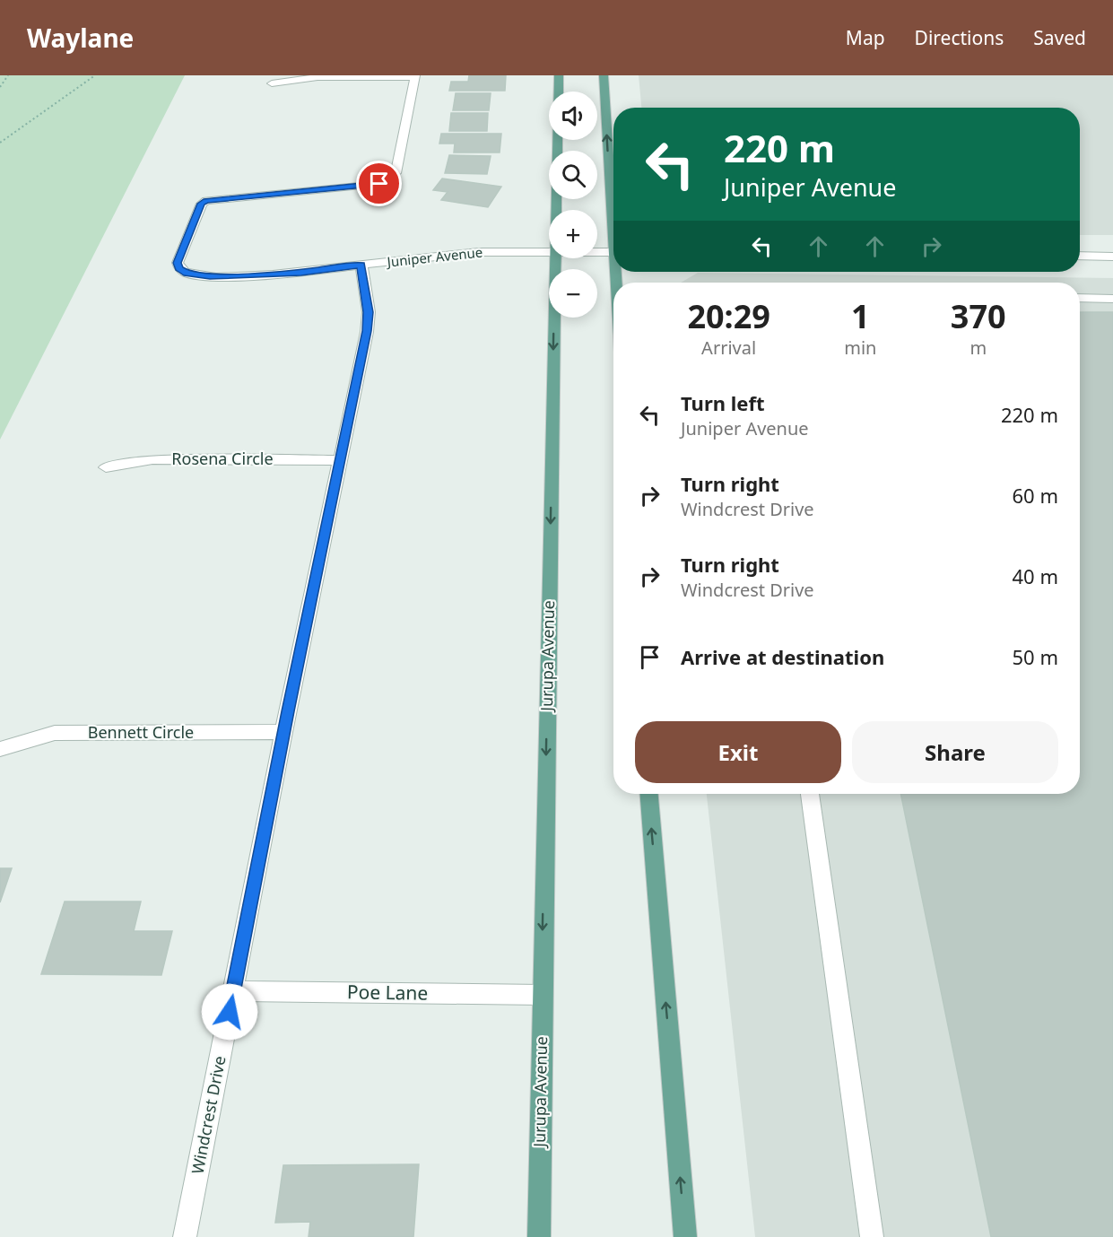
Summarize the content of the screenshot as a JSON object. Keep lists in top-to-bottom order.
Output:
{
  "streets": {
    "main road": ["Jurupa Avenue"],
    "street": [
      "Juniper Avenue",
      "Rosena Circle",
      "Bennett Circle",
      "Poe Lane",
      "Windcrest Drive"
    ]
  },
  "crossings": [
    ["Juniper Avenue", "Windcrest Drive"],
    ["Rosena Circle", "Windcrest Drive"],
    ["Jurupa Avenue", "Poe Lane"],
    ["Bennett Circle", "Windcrest Drive"],
    ["Poe Lane", "Windcrest Drive"]
  ],
  "one_way": ["Jurupa Avenue"],
  "page": {
    "header": "Waylane",
    "nav": ["Map", "Directions", "Saved"],
    "map_buttons": ["+", "−"],
    "turn": ["220 m", "Juniper Avenue"],
    "eta": [
      "20:29",
      "Arrival",
      "1",
      "min",
      "370",
      "m"
    ],
    "list": [
      {
        "name": "Turn left",
        "note": "Juniper Avenue",
        "value": "220 m"
      },
      {
        "name": "Turn right",
        "note": "Windcrest Drive",
        "value": "60 m"
      },
      {
        "name": "Turn right",
        "note": "Windcrest Drive",
        "value": "40 m"
      },
      {
        "name": "Arrive at destination",
        "value": "50 m"
      }
    ],
    "buttons": ["Exit", "Share"]
  }
}
